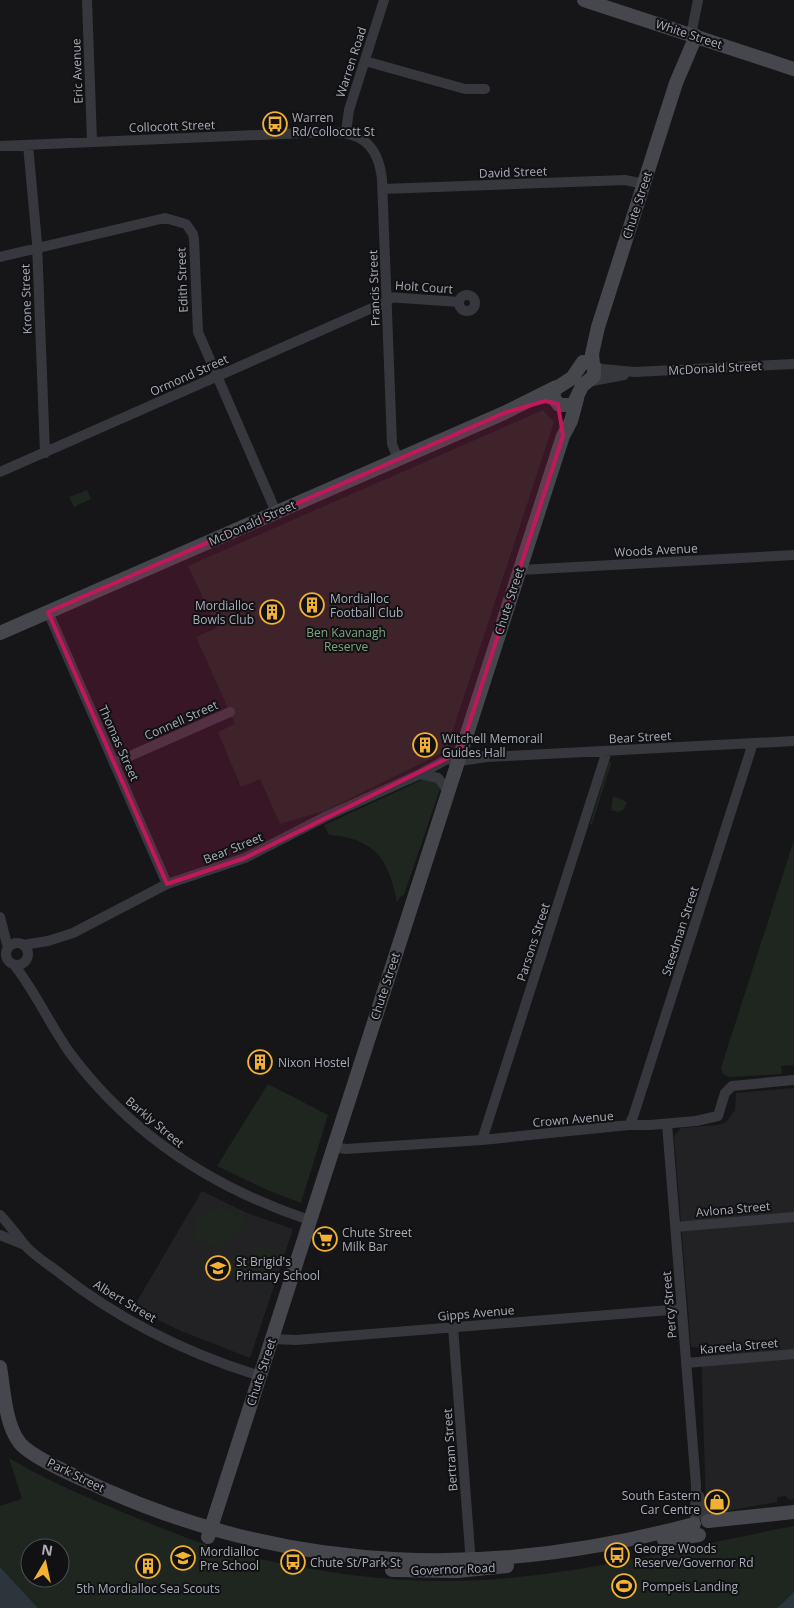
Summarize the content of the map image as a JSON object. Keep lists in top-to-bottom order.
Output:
{
  "streets": {
    "street": [
      "White Street",
      "Warren Road",
      "Eric Avenue",
      "Collocott Street",
      "David Street",
      "Chute Street",
      "Edith Street",
      "Holt Court",
      "Francis Street",
      "Krone Street",
      "McDonald Street",
      "Ormond Street",
      "Woods Avenue",
      "Connell Street",
      "Bear Street",
      "Thomas Street",
      "Steedman Street",
      "Parsons Street",
      "Crown Avenue",
      "Barkly Street",
      "Avlona Street",
      "Albert Street",
      "Percy Street",
      "Gipps Avenue",
      "Kareela Street",
      "Bertram Street",
      "Park Street",
      "Governor Road"
    ]
  },
  "crossings": [
    ["White Street", "Chute Street"],
    ["Warren Road", "Collocott Street"],
    ["Warren Road", "Francis Street"],
    ["Eric Avenue", "Collocott Street"],
    ["Collocott Street", "Francis Street"],
    ["Collocott Street", "Krone Street"],
    ["David Street", "Chute Street"],
    ["David Street", "Francis Street"],
    ["Chute Street", "McDonald Street"],
    ["Chute Street", "Woods Avenue"],
    ["Chute Street", "Bear Street"],
    ["Chute Street", "Crown Avenue"],
    ["Chute Street", "Barkly Street"],
    ["Chute Street", "Albert Street"],
    ["Chute Street", "Gipps Avenue"],
    ["Chute Street", "Park Street"],
    ["Chute Street", "Governor Road"],
    ["Edith Street", "Krone Street"],
    ["Edith Street", "McDonald Street"],
    ["Edith Street", "Ormond Street"],
    ["Holt Court", "Francis Street"],
    ["Holt Court", "Ormond Street"],
    ["Francis Street", "McDonald Street"],
    ["Francis Street", "Ormond Street"],
    ["Krone Street", "Ormond Street"],
    ["McDonald Street", "Thomas Street"],
    ["Connell Street", "Thomas Street"],
    ["Bear Street", "Thomas Street"],
    ["Bear Street", "Steedman Street"],
    ["Bear Street", "Parsons Street"],
    ["Bear Street", "Barkly Street"],
    ["Steedman Street", "Crown Avenue"],
    ["Parsons Street", "Crown Avenue"],
    ["Crown Avenue", "Percy Street"],
    ["Avlona Street", "Percy Street"],
    ["Percy Street", "Gipps Avenue"],
    ["Percy Street", "Kareela Street"],
    ["Percy Street", "Governor Road"],
    ["Gipps Avenue", "Bertram Street"],
    ["Bertram Street", "Governor Road"],
    ["Park Street", "Governor Road"]
  ],
  "parks": ["Ben Kavanagh Reserve"],
  "places": {
    "bus stop": ["Warren Rd/Collocott St", "George Woods Reserve/Governor Rd", "Chute St/Park St"],
    "building": [
      "Mordialloc Football Club",
      "Mordialloc Bowls Club",
      "Witchell Memorail Guides Hall",
      "Nixon Hostel",
      "5th Mordialloc Sea Scouts"
    ],
    "supermarket": ["Chute Street Milk Bar"],
    "school or university": ["St Brigid's Primary School", "Mordialloc Pre School"],
    "shop": ["South Eastern Car Centre"],
    "sports": ["Pompeis Landing"]
  },
  "north": "top"
}
